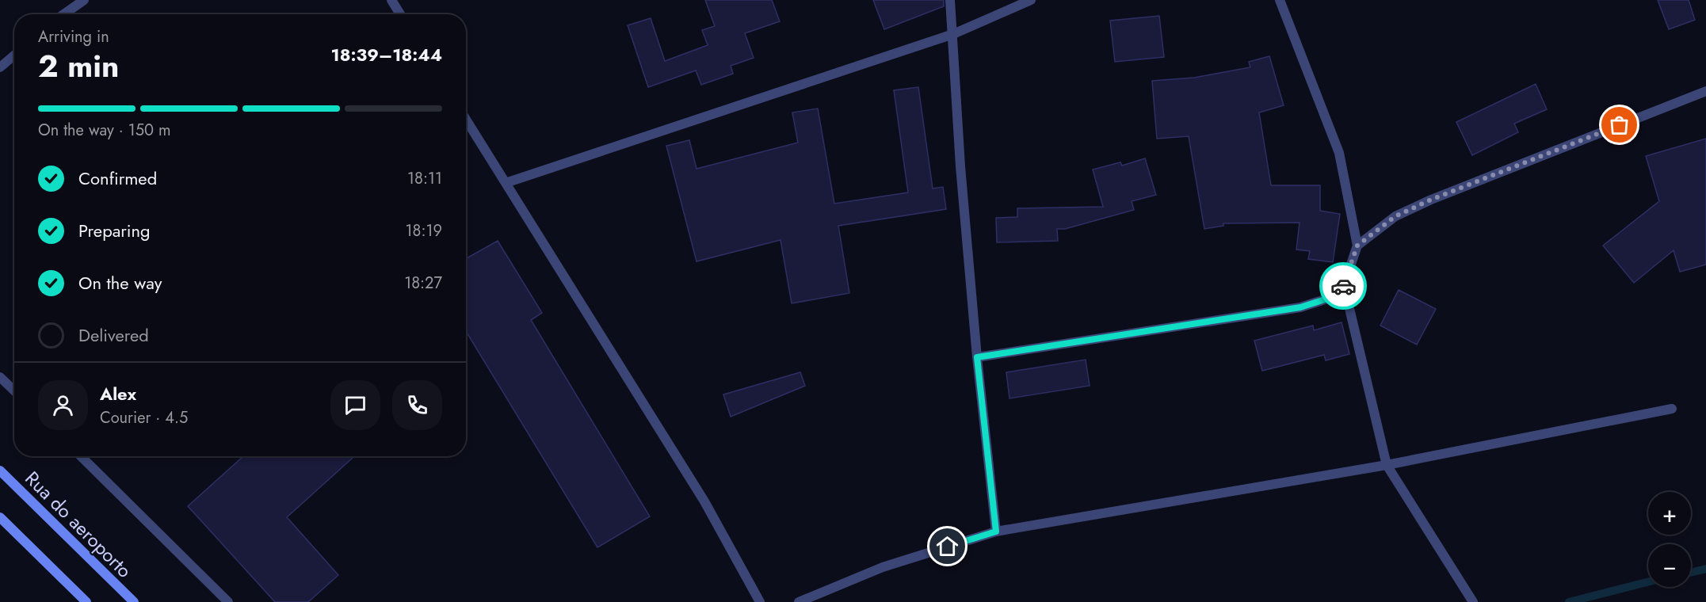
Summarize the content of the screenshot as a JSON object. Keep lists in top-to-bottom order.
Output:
{
  "streets": {
    "main road": ["Rua do aeroporto"]
  },
  "page": {
    "heading": ["2 min", "Arriving in", "18:39–18:44"],
    "panel": ["Alex", "Courier · 4.5"],
    "bar": "On the way · 150 m",
    "list": [
      ["Confirmed", "18:11"],
      ["Preparing", "18:19"],
      ["On the way", "18:27"],
      "Delivered"
    ],
    "map_buttons": ["+", "−"]
  }
}
